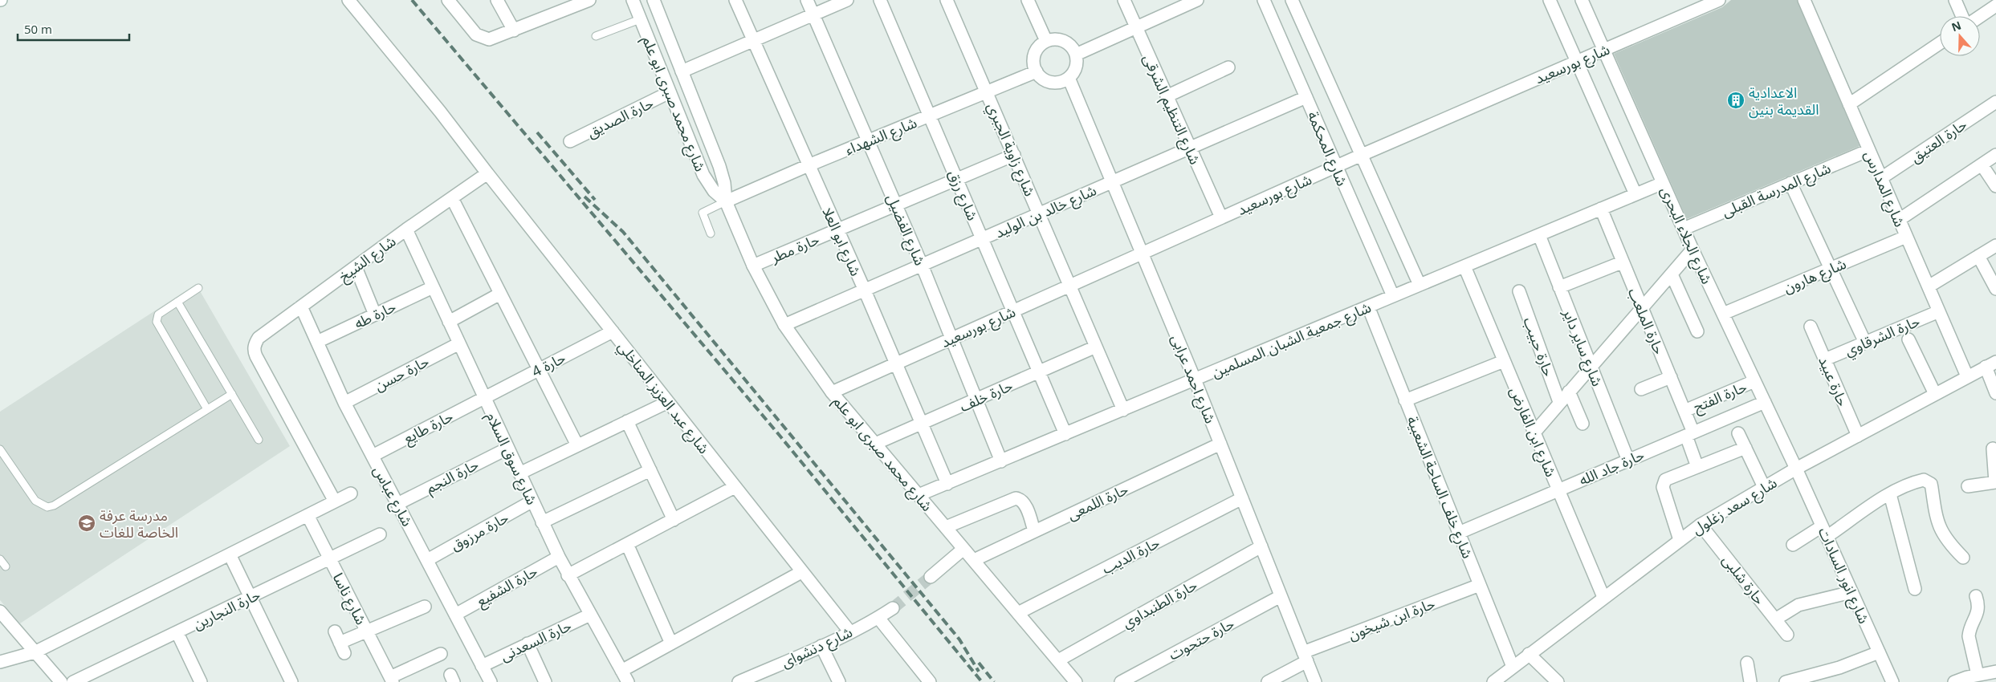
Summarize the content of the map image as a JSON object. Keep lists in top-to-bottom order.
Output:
{
  "streets": {
    "street": [
      "شارع بورسعيد",
      "شارع محمد صبرى ابو علم",
      "شارع التنظيم الشرقى",
      "حارة الصديق",
      "شارع الشهداء",
      "حارة العتيق",
      "شارع المحكمة",
      "شارع زاوية الجبري",
      "شارع المدارس",
      "شارع المدرسة القبلى",
      "شارع رزق",
      "شارع خالد بن الوليد",
      "شارع الفضيل",
      "شارع الجلاء البحرى",
      "شارع ابو العلا",
      "حارة مطر",
      "شارع الشيخ",
      "شارع هارون",
      "حارة طه",
      "حارة الملعب",
      "حارة الشرقاوي",
      "شارع جمعية الشبان المسلمين",
      "حارة حبيب",
      "شارع ساير داير",
      "حارة 4",
      "حارة حسن",
      "شارع احمد عرابى",
      "حارة عبيد",
      "حارة خلف",
      "حارة الفتح",
      "شارع عبد العزيز المناخلي",
      "حارة طايع",
      "شارع ابن الفارض",
      "شارع سوق السلام",
      "حارة جاد الله",
      "حارة النجم",
      "شارع خلف الساحة الشعبية",
      "شارع عباس",
      "حارة اللمعى",
      "شارع سعد زغلول",
      "حارة مرزوق",
      "حارة الديب",
      "شارع انور السادات",
      "حارة شلبى",
      "حارة الشفيع",
      "شارع ناسا",
      "حارة الطنبداوي",
      "حارة النجارين",
      "حارة ابن شيخون",
      "حارة حتحوت",
      "حارة السعدنى",
      "شارع دنشواى"
    ]
  },
  "crossings": [
    ["شارع بورسعيد", "شارع محمد صبرى ابو علم"],
    ["شارع بورسعيد", "شارع التنظيم الشرقى"],
    ["شارع بورسعيد", "شارع المحكمة"],
    ["شارع بورسعيد", "شارع زاوية الجبري"],
    ["شارع بورسعيد", "شارع رزق"],
    ["شارع بورسعيد", "شارع الفضيل"],
    ["شارع بورسعيد", "شارع الجلاء البحرى"],
    ["شارع بورسعيد", "شارع ابو العلا"],
    ["شارع بورسعيد", "شارع احمد عرابى"],
    ["شارع محمد صبرى ابو علم", "حارة الصديق"],
    ["شارع محمد صبرى ابو علم", "شارع الشهداء"],
    ["شارع محمد صبرى ابو علم", "شارع خالد بن الوليد"],
    ["شارع محمد صبرى ابو علم", "حارة مطر"],
    ["شارع محمد صبرى ابو علم", "شارع جمعية الشبان المسلمين"],
    ["شارع محمد صبرى ابو علم", "حارة خلف"],
    ["شارع محمد صبرى ابو علم", "حارة اللمعى"],
    ["شارع محمد صبرى ابو علم", "حارة الديب"],
    ["شارع محمد صبرى ابو علم", "حارة الطنبداوي"],
    ["شارع التنظيم الشرقى", "شارع خالد بن الوليد"],
    ["شارع الشهداء", "شارع زاوية الجبري"],
    ["شارع الشهداء", "شارع رزق"],
    ["شارع الشهداء", "شارع الفضيل"],
    ["شارع الشهداء", "شارع ابو العلا"],
    ["شارع الشهداء", "شارع احمد عرابى"],
    ["حارة العتيق", "شارع المدارس"],
    ["شارع المحكمة", "شارع خالد بن الوليد"],
    ["شارع المحكمة", "شارع جمعية الشبان المسلمين"],
    ["شارع زاوية الجبري", "شارع خالد بن الوليد"],
    ["شارع زاوية الجبري", "حارة مطر"],
    ["شارع زاوية الجبري", "شارع جمعية الشبان المسلمين"],
    ["شارع زاوية الجبري", "حارة خلف"],
    ["شارع المدارس", "شارع المدرسة القبلى"],
    ["شارع المدارس", "شارع هارون"],
    ["شارع المدارس", "حارة الشرقاوي"],
    ["شارع المدارس", "شارع سعد زغلول"],
    ["شارع المدرسة القبلى", "شارع الجلاء البحرى"],
    ["شارع رزق", "شارع خالد بن الوليد"],
    ["شارع رزق", "حارة مطر"],
    ["شارع رزق", "شارع جمعية الشبان المسلمين"],
    ["شارع رزق", "حارة خلف"],
    ["شارع خالد بن الوليد", "شارع الفضيل"],
    ["شارع خالد بن الوليد", "شارع ابو العلا"],
    ["شارع خالد بن الوليد", "شارع احمد عرابى"],
    ["شارع الفضيل", "حارة مطر"],
    ["شارع الفضيل", "شارع جمعية الشبان المسلمين"],
    ["شارع الفضيل", "حارة خلف"],
    ["شارع الجلاء البحرى", "شارع هارون"],
    ["شارع الجلاء البحرى", "شارع جمعية الشبان المسلمين"],
    ["شارع الجلاء البحرى", "حارة الفتح"],
    ["شارع الجلاء البحرى", "حارة جاد الله"],
    ["شارع الجلاء البحرى", "شارع سعد زغلول"],
    ["شارع الجلاء البحرى", "شارع انور السادات"],
    ["شارع ابو العلا", "حارة مطر"],
    ["شارع ابو العلا", "شارع جمعية الشبان المسلمين"],
    ["شارع ابو العلا", "حارة خلف"],
    ["شارع الشيخ", "شارع عبد العزيز المناخلي"],
    ["شارع الشيخ", "شارع سوق السلام"],
    ["شارع الشيخ", "شارع عباس"],
    ["حارة طه", "شارع سوق السلام"],
    ["حارة طه", "شارع عباس"],
    ["حارة الملعب", "شارع جمعية الشبان المسلمين"],
    ["حارة الملعب", "حارة الفتح"],
    ["حارة الملعب", "حارة جاد الله"],
    ["حارة الشرقاوي", "حارة عبيد"],
    ["شارع جمعية الشبان المسلمين", "شارع ساير داير"],
    ["شارع جمعية الشبان المسلمين", "شارع احمد عرابى"],
    ["شارع جمعية الشبان المسلمين", "شارع ابن الفارض"],
    ["شارع جمعية الشبان المسلمين", "شارع خلف الساحة الشعبية"],
    ["شارع ساير داير", "حارة جاد الله"],
    ["حارة 4", "شارع عبد العزيز المناخلي"],
    ["حارة 4", "حارة طايع"],
    ["حارة 4", "شارع سوق السلام"],
    ["حارة حسن", "شارع سوق السلام"],
    ["حارة حسن", "شارع عباس"],
    ["شارع احمد عرابى", "حارة اللمعى"],
    ["شارع احمد عرابى", "حارة الديب"],
    ["شارع احمد عرابى", "حارة الطنبداوي"],
    ["شارع احمد عرابى", "حارة ابن شيخون"],
    ["شارع احمد عرابى", "حارة حتحوت"],
    ["حارة عبيد", "شارع سعد زغلول"],
    ["شارع عبد العزيز المناخلي", "شارع دنشواى"],
    ["حارة طايع", "شارع سوق السلام"],
    ["حارة طايع", "شارع عباس"],
    ["شارع ابن الفارض", "حارة جاد الله"],
    ["شارع ابن الفارض", "شارع سعد زغلول"],
    ["شارع سوق السلام", "حارة النجم"],
    ["شارع سوق السلام", "حارة مرزوق"],
    ["شارع سوق السلام", "حارة الشفيع"],
    ["شارع سوق السلام", "حارة السعدنى"],
    ["حارة جاد الله", "شارع خلف الساحة الشعبية"],
    ["حارة النجم", "شارع عباس"],
    ["شارع خلف الساحة الشعبية", "شارع سعد زغلول"],
    ["شارع خلف الساحة الشعبية", "حارة ابن شيخون"],
    ["شارع عباس", "حارة مرزوق"],
    ["شارع عباس", "حارة الشفيع"],
    ["شارع عباس", "حارة السعدنى"],
    ["شارع سعد زغلول", "شارع انور السادات"],
    ["شارع سعد زغلول", "حارة شلبى"],
    ["شارع ناسا", "حارة النجارين"]
  ],
  "places": {
    "building": ["الاعدادية القديمة بنين"],
    "school or university": ["مدرسة عرفة الخاصة للغات"]
  },
  "scale_bar": "50 m",
  "north": "top"
}
